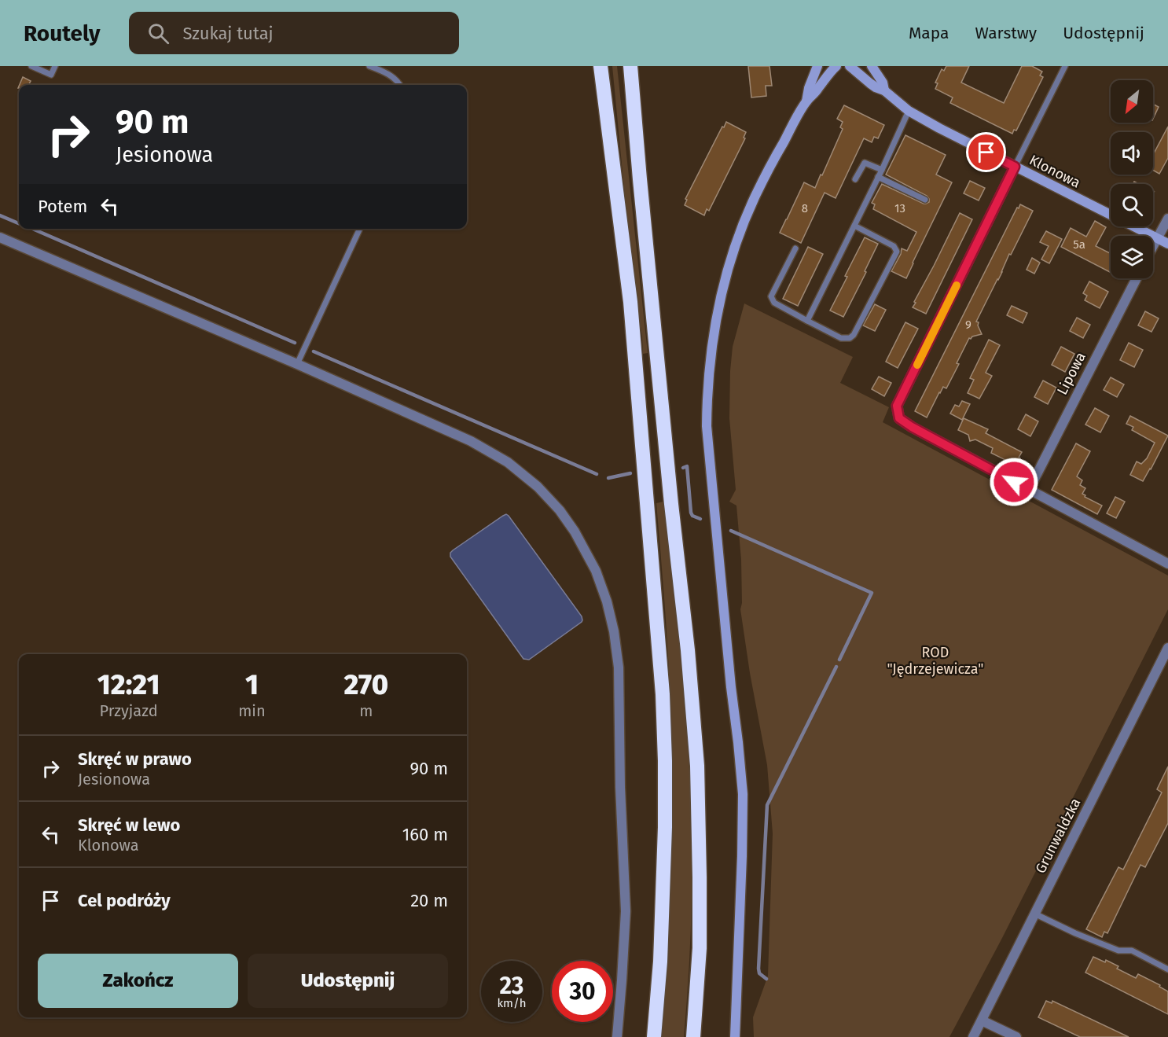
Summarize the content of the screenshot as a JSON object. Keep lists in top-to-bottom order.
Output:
{
  "streets": {
    "street": ["Klonowa", "Lipowa", "Grunwaldzka"]
  },
  "parks": ["ROD \"Jędrzejewicza\""],
  "house_numbers": [
    "8",
    "13",
    "5a",
    "9"
  ],
  "north": "bottom left",
  "page": {
    "header": "Routely",
    "search": "Szukaj tutaj",
    "nav": ["Mapa", "Warstwy", "Udostępnij"],
    "turn": ["90 m", "Jesionowa"],
    "then": "Potem",
    "eta": [
      "12:21",
      "Przyjazd",
      "1",
      "min",
      "270",
      "m"
    ],
    "list": [
      {
        "name": "Skręć w prawo",
        "note": "Jesionowa",
        "value": "90 m"
      },
      {
        "name": "Skręć w lewo",
        "note": "Klonowa",
        "value": "160 m"
      },
      {
        "name": "Cel podróży",
        "value": "20 m"
      }
    ],
    "buttons": ["Zakończ", "Udostępnij"],
    "speed": "23 km/h",
    "limit": "30"
  }
}
